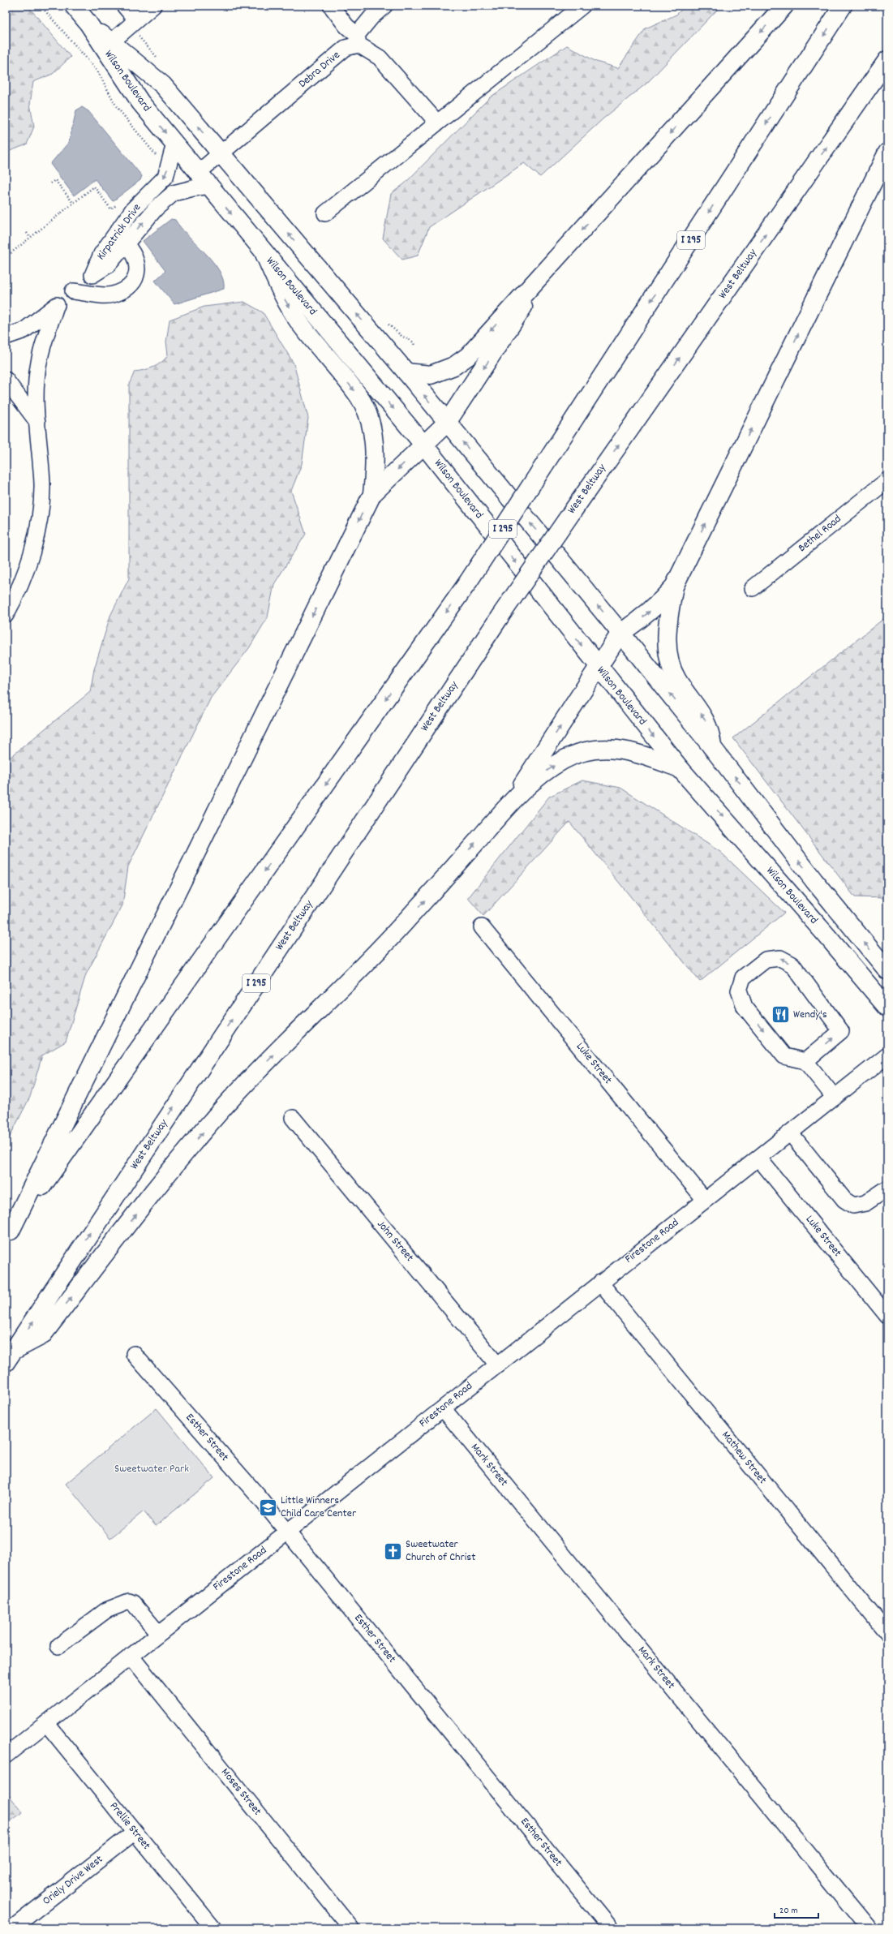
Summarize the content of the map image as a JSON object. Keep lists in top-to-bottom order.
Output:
{
  "streets": {
    "main road": ["Wilson Boulevard", "I 295", "West Beltway"],
    "street": [
      "Debra Drive",
      "Kirpatrick Drive",
      "Bethel Road",
      "Luke Street",
      "John Street",
      "Firestone Road",
      "Esther Street",
      "Mathew Street",
      "Mark Street",
      "Moses Street",
      "Prellie Street",
      "Oriely Drive West"
    ]
  },
  "crossings": [
    ["Debra Drive", "Wilson Boulevard"],
    ["Wilson Boulevard", "Kirpatrick Drive"],
    ["Luke Street", "Firestone Road"],
    ["John Street", "Firestone Road"],
    ["Firestone Road", "Esther Street"],
    ["Firestone Road", "Mathew Street"],
    ["Firestone Road", "Mark Street"],
    ["Firestone Road", "Moses Street"],
    ["Firestone Road", "Prellie Street"],
    ["Prellie Street", "Oriely Drive West"]
  ],
  "parks": ["Sweetwater Park"],
  "places": {
    "restaurant": ["Wendy's"],
    "school or university": ["Little Winners Child Care Center"],
    "church": ["Sweetwater Church of Christ"]
  },
  "scale_bar": "20 m"
}
